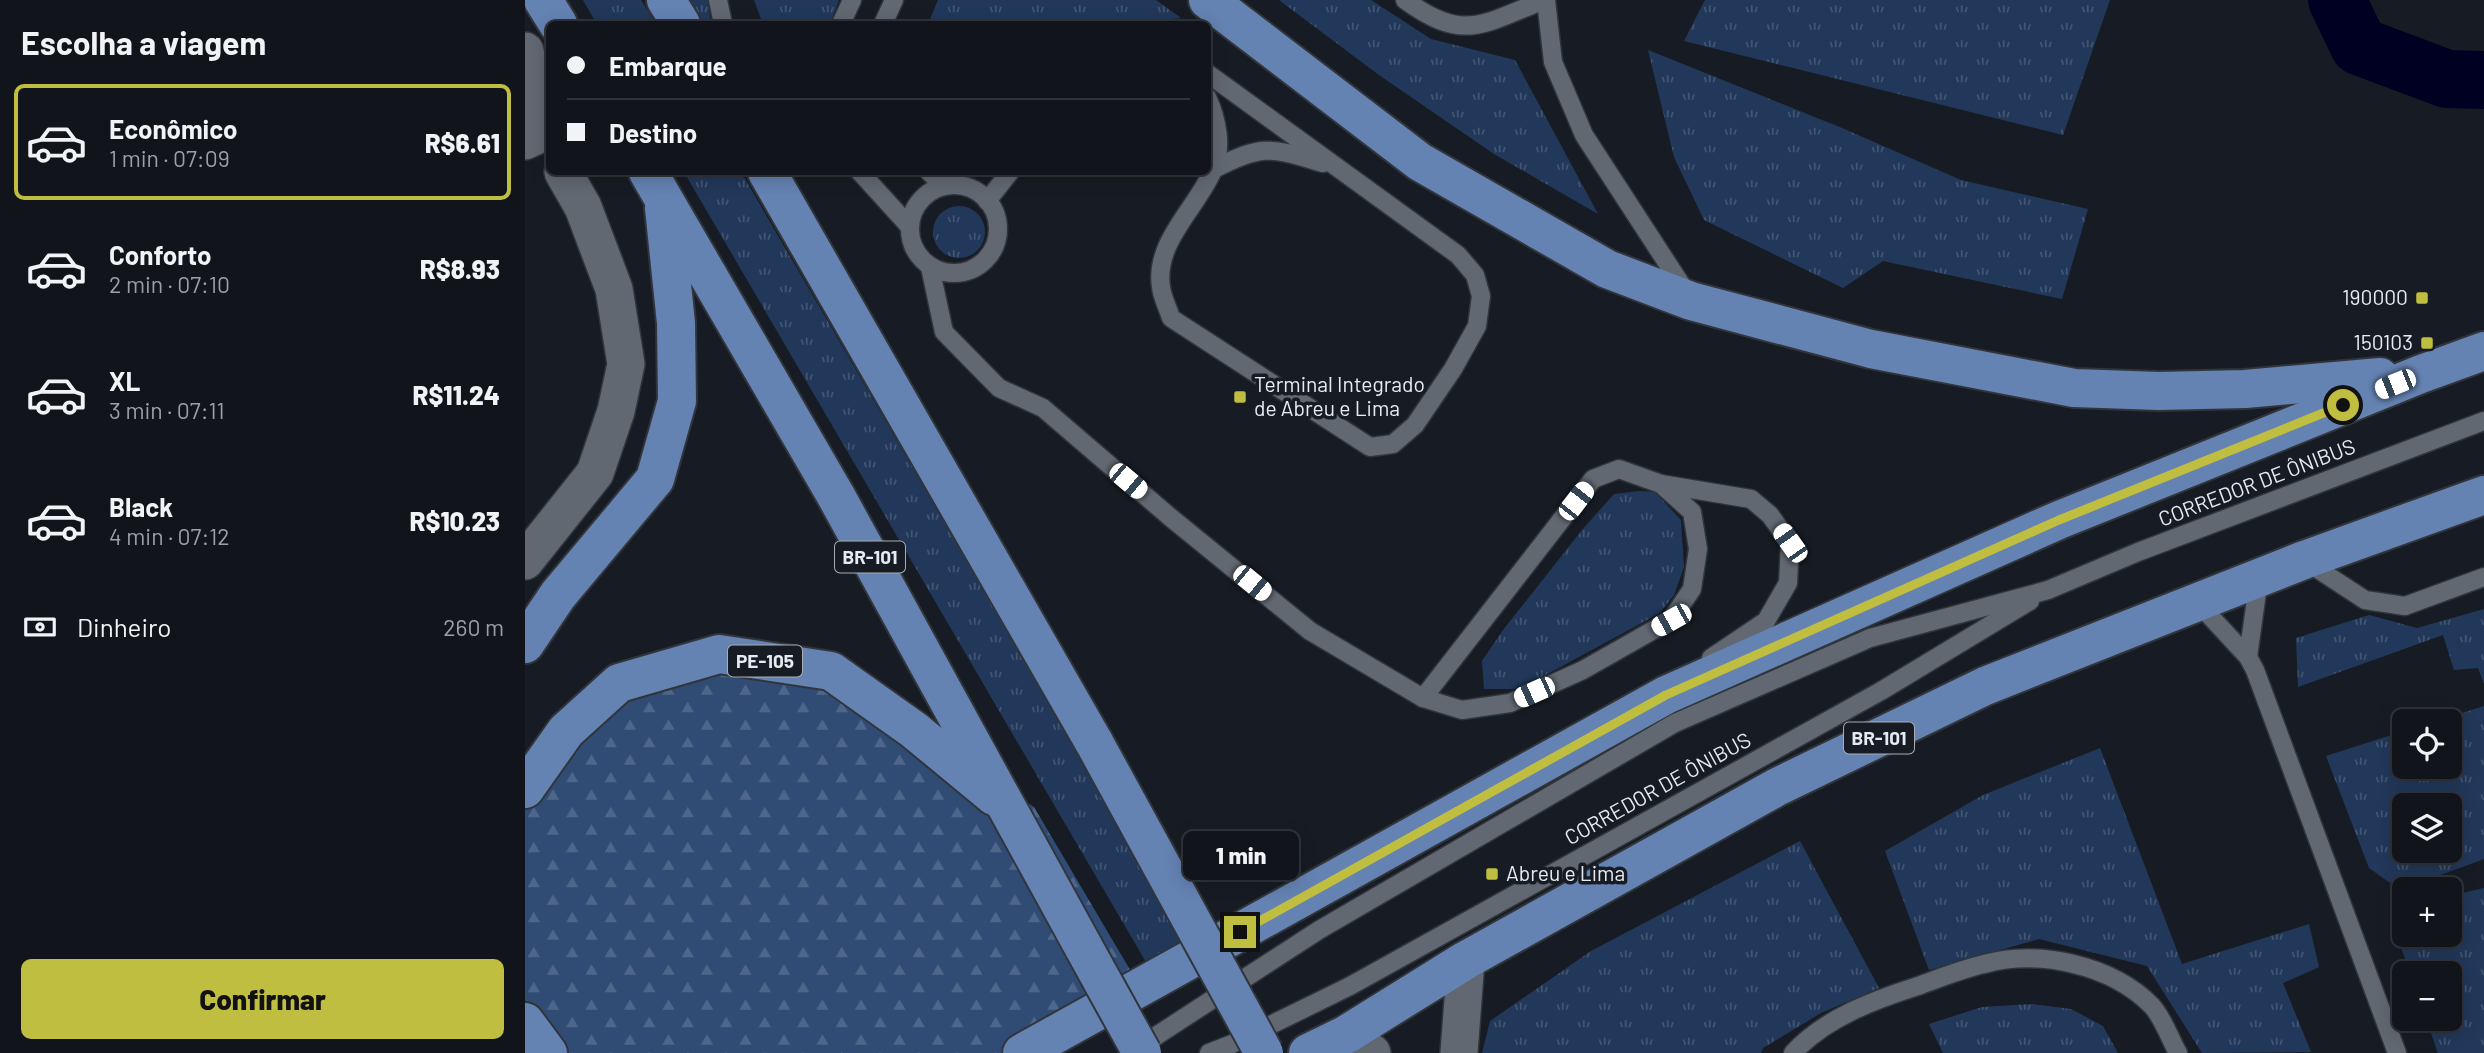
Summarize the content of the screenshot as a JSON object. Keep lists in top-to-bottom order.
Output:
{
  "streets": {
    "highway": ["BR-101", "PE-105"],
    "lane": ["CORREDOR DE ÔNIBUS"]
  },
  "crossings": [
    ["BR-101", "PE-105"]
  ],
  "places": {
    "transit": [
      "190000",
      "150103",
      "Terminal Integrado de Abreu e Lima",
      "Abreu e Lima"
    ]
  },
  "page": {
    "heading": "Escolha a viagem",
    "banner": ["Embarque", "Destino"],
    "list": [
      {
        "name": "Econômico",
        "note": "1 min · 07:09",
        "value": "R$6.61"
      },
      {
        "name": "Conforto",
        "note": "2 min · 07:10",
        "value": "R$8.93"
      },
      {
        "name": "XL",
        "note": "3 min · 07:11",
        "value": "R$11.24"
      },
      {
        "name": "Black",
        "note": "4 min · 07:12",
        "value": "R$10.23"
      }
    ],
    "pay": ["Dinheiro", "260 m"],
    "map_buttons": ["+", "−"],
    "bubble": "1 min",
    "buttons": "Confirmar"
  }
}
